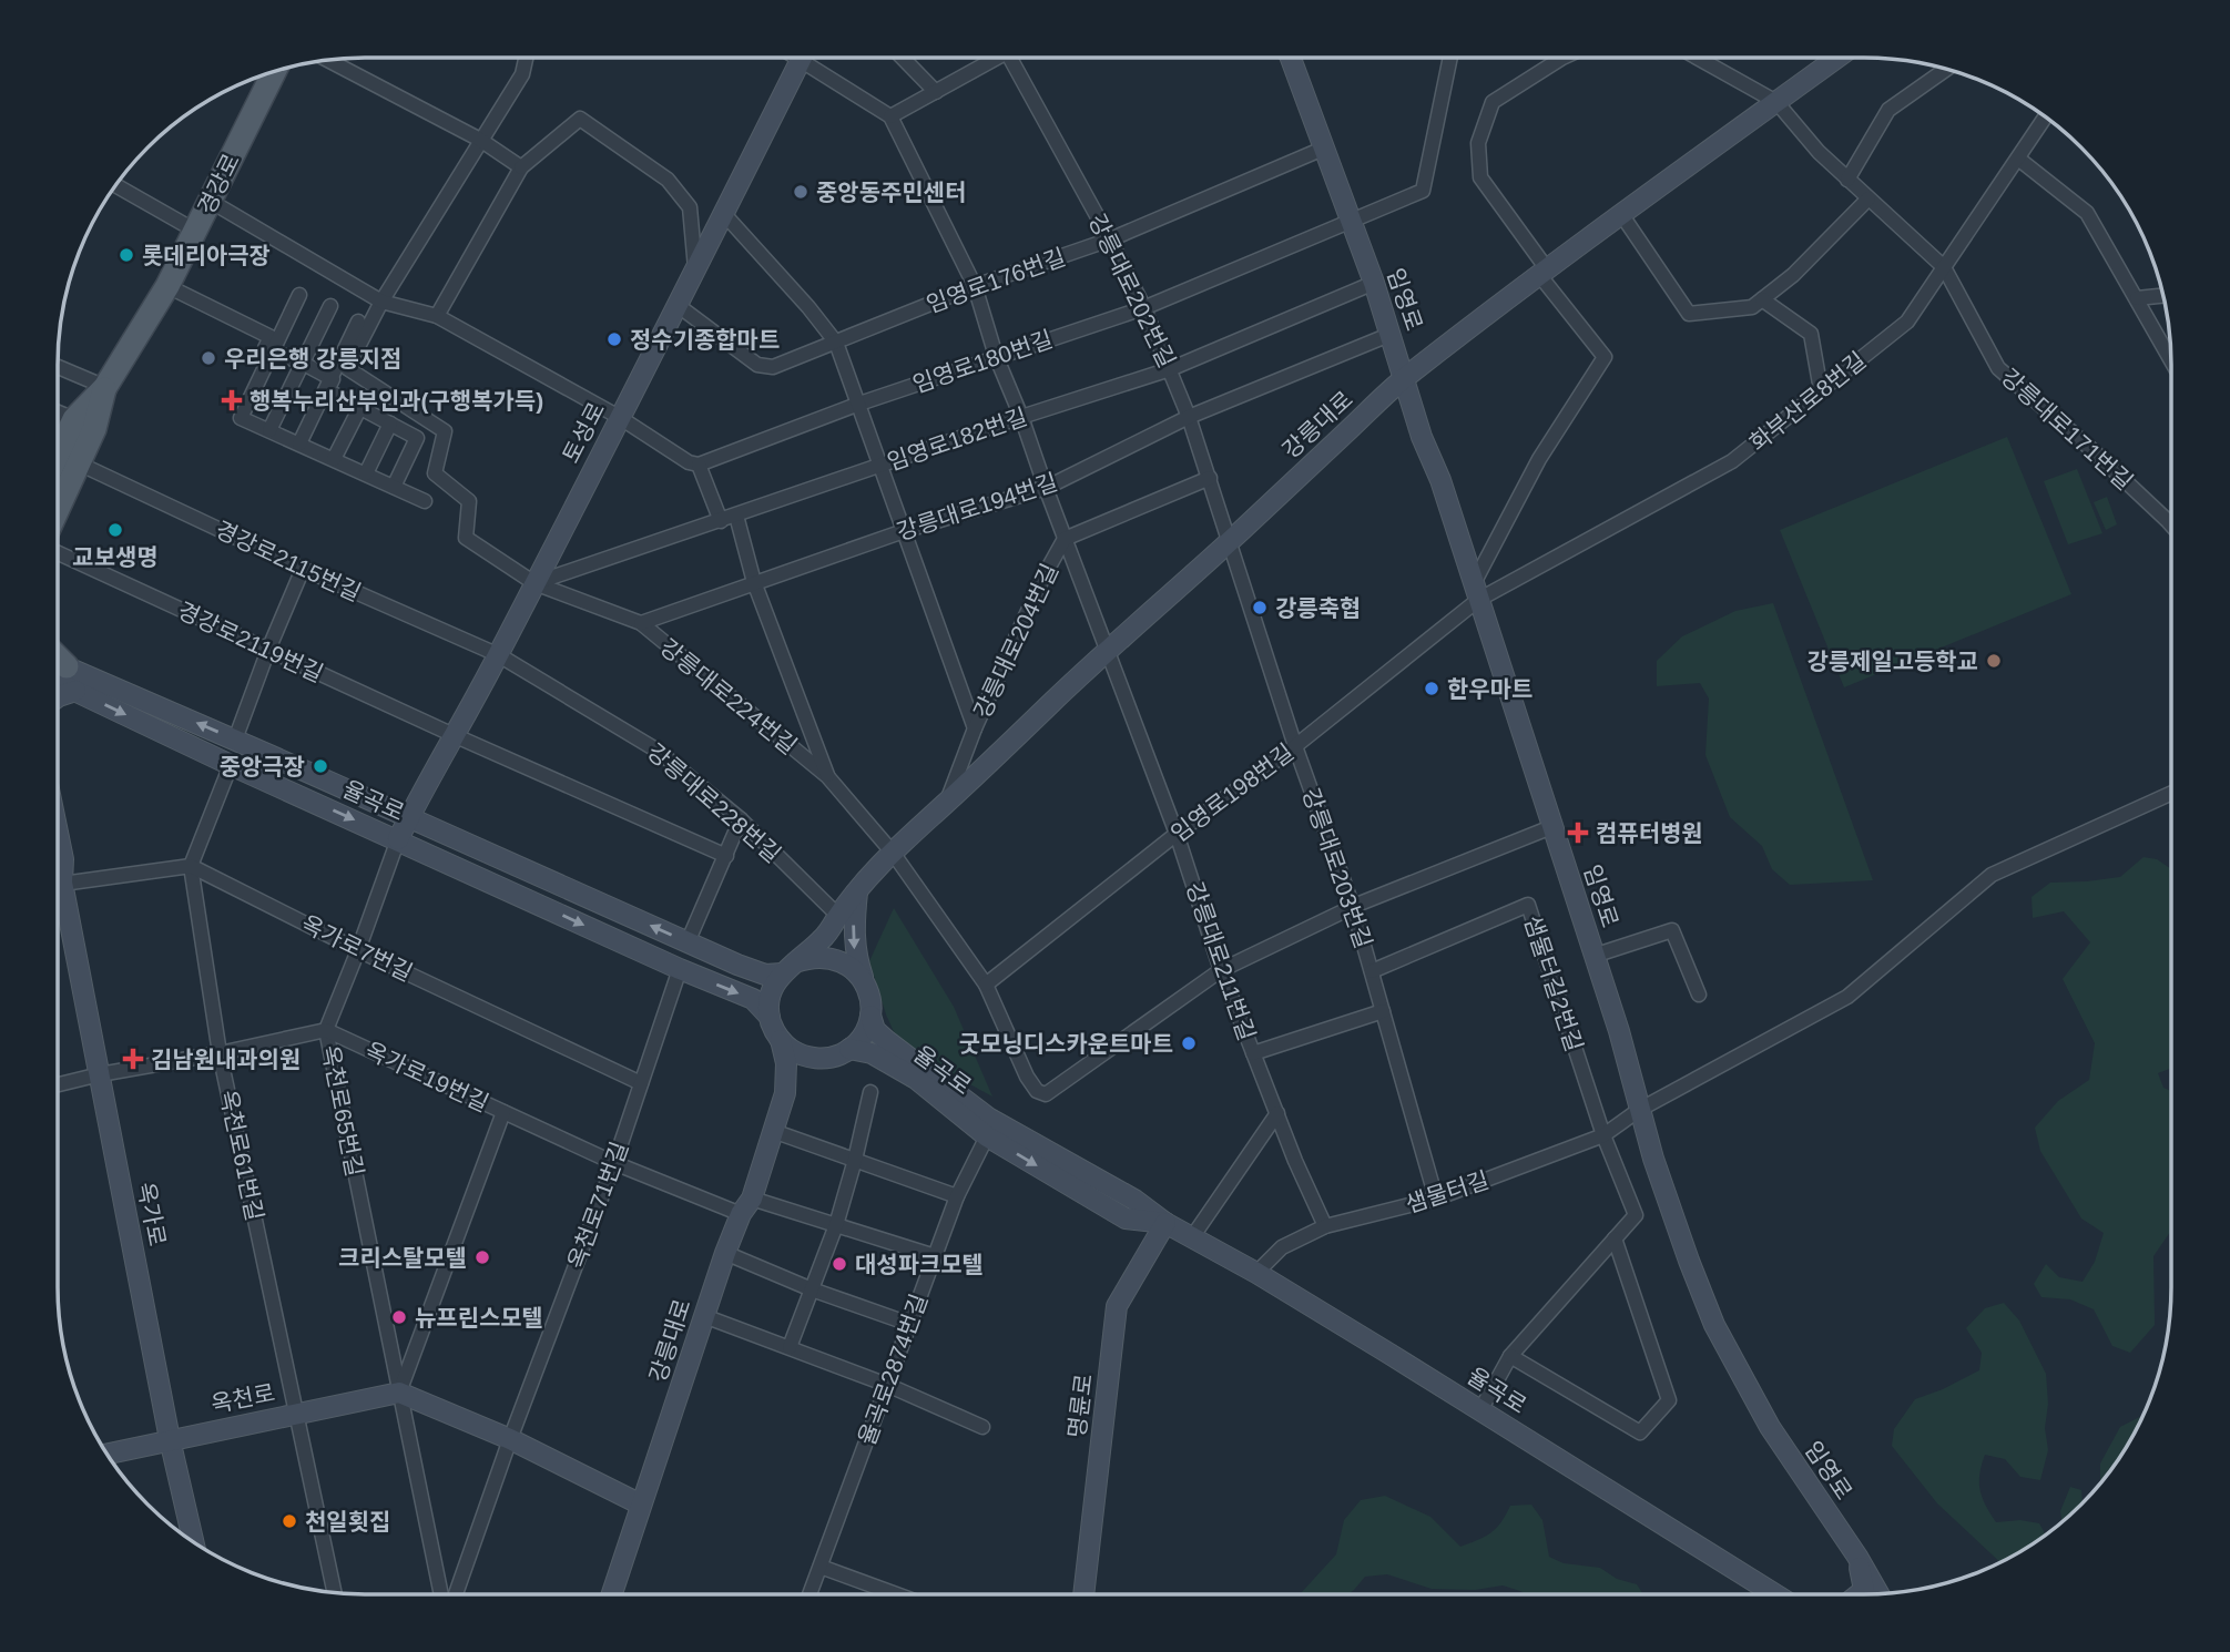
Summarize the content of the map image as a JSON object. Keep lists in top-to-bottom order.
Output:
{
  "streets": {
    "main road": ["경강로"],
    "street": [
      "임영로176번길",
      "강릉대로202번길",
      "임영로",
      "임영로180번길",
      "화부산로8번길",
      "강릉대로",
      "강릉대로171번길",
      "토성로",
      "임영로182번길",
      "강릉대로194번길",
      "경강로2115번길",
      "강릉대로204번길",
      "경강로2119번길",
      "강릉대로224번길",
      "임영로198번길",
      "율곡로",
      "강릉대로228번길",
      "강릉대로203번길",
      "옥가로7번길",
      "강릉대로211번길",
      "샘물터길2번길",
      "옥가로19번길",
      "옥천로65번길",
      "옥천로61번길",
      "샘물터길",
      "옥천로71번길",
      "옥가로",
      "율곡로2874번길",
      "옥천로",
      "명륜로"
    ]
  },
  "crossings": [
    ["경강로", "경강로2115번길"],
    ["임영로176번길", "강릉대로202번길"],
    ["임영로176번길", "임영로"],
    ["임영로176번길", "토성로"],
    ["임영로176번길", "강릉대로211번길"],
    ["강릉대로202번길", "임영로180번길"],
    ["강릉대로202번길", "강릉대로"],
    ["강릉대로202번길", "임영로182번길"],
    ["강릉대로202번길", "강릉대로194번길"],
    ["강릉대로202번길", "강릉대로204번길"],
    ["강릉대로202번길", "강릉대로203번길"],
    ["임영로", "임영로180번길"],
    ["임영로", "화부산로8번길"],
    ["임영로", "강릉대로"],
    ["임영로", "임영로182번길"],
    ["임영로", "강릉대로194번길"],
    ["임영로", "임영로198번길"],
    ["임영로", "샘물터길"],
    ["임영로180번길", "강릉대로211번길"],
    ["화부산로8번길", "강릉대로171번길"],
    ["화부산로8번길", "임영로198번길"],
    ["강릉대로", "강릉대로171번길"],
    ["강릉대로", "강릉대로204번길"],
    ["강릉대로", "강릉대로224번길"],
    ["강릉대로", "율곡로"],
    ["강릉대로", "강릉대로228번길"],
    ["강릉대로", "강릉대로203번길"],
    ["강릉대로", "강릉대로211번길"],
    ["강릉대로", "옥가로19번길"],
    ["토성로", "임영로182번길"],
    ["토성로", "경강로2115번길"],
    ["토성로", "경강로2119번길"],
    ["토성로", "강릉대로224번길"],
    ["토성로", "율곡로"],
    ["토성로", "강릉대로228번길"],
    ["토성로", "옥천로65번길"],
    ["임영로182번길", "강릉대로224번길"],
    ["임영로182번길", "강릉대로211번길"],
    ["강릉대로194번길", "강릉대로224번길"],
    ["강릉대로194번길", "강릉대로211번길"],
    ["경강로2115번길", "강릉대로228번길"],
    ["강릉대로204번길", "강릉대로211번길"],
    ["강릉대로224번길", "임영로198번길"],
    ["강릉대로224번길", "강릉대로211번길"],
    ["임영로198번길", "강릉대로203번길"],
    ["임영로198번길", "강릉대로211번길"],
    ["율곡로", "옥천로65번길"],
    ["율곡로", "샘물터길"],
    ["율곡로", "옥천로71번길"],
    ["율곡로", "율곡로2874번길"],
    ["율곡로", "명륜로"],
    ["강릉대로203번길", "샘물터길2번길"],
    ["강릉대로203번길", "샘물터길"],
    ["옥가로7번길", "옥천로65번길"],
    ["옥가로7번길", "옥천로61번길"],
    ["옥가로7번길", "옥천로71번길"],
    ["강릉대로211번길", "샘물터길"],
    ["샘물터길2번길", "샘물터길"],
    ["옥가로19번길", "옥천로65번길"],
    ["옥가로19번길", "옥천로71번길"],
    ["옥가로19번길", "율곡로2874번길"],
    ["옥천로65번길", "옥천로"],
    ["옥천로61번길", "옥천로"],
    ["옥가로", "옥천로"]
  ],
  "places": {
    "other": [
      "중앙동주민센터",
      "롯데리아극장",
      "정수기종합마트",
      "우리은행 강릉지점",
      "교보생명",
      "강릉축협",
      "강릉제일고등학교",
      "한우마트",
      "중앙극장",
      "굿모닝디스카운트마트",
      "크리스탈모텔",
      "대성파크모텔",
      "뉴프린스모텔",
      "천일횟집"
    ],
    "health": ["행복누리산부인과(구행복가득)", "컴퓨터병원", "김남원내과의원"]
  }
}
